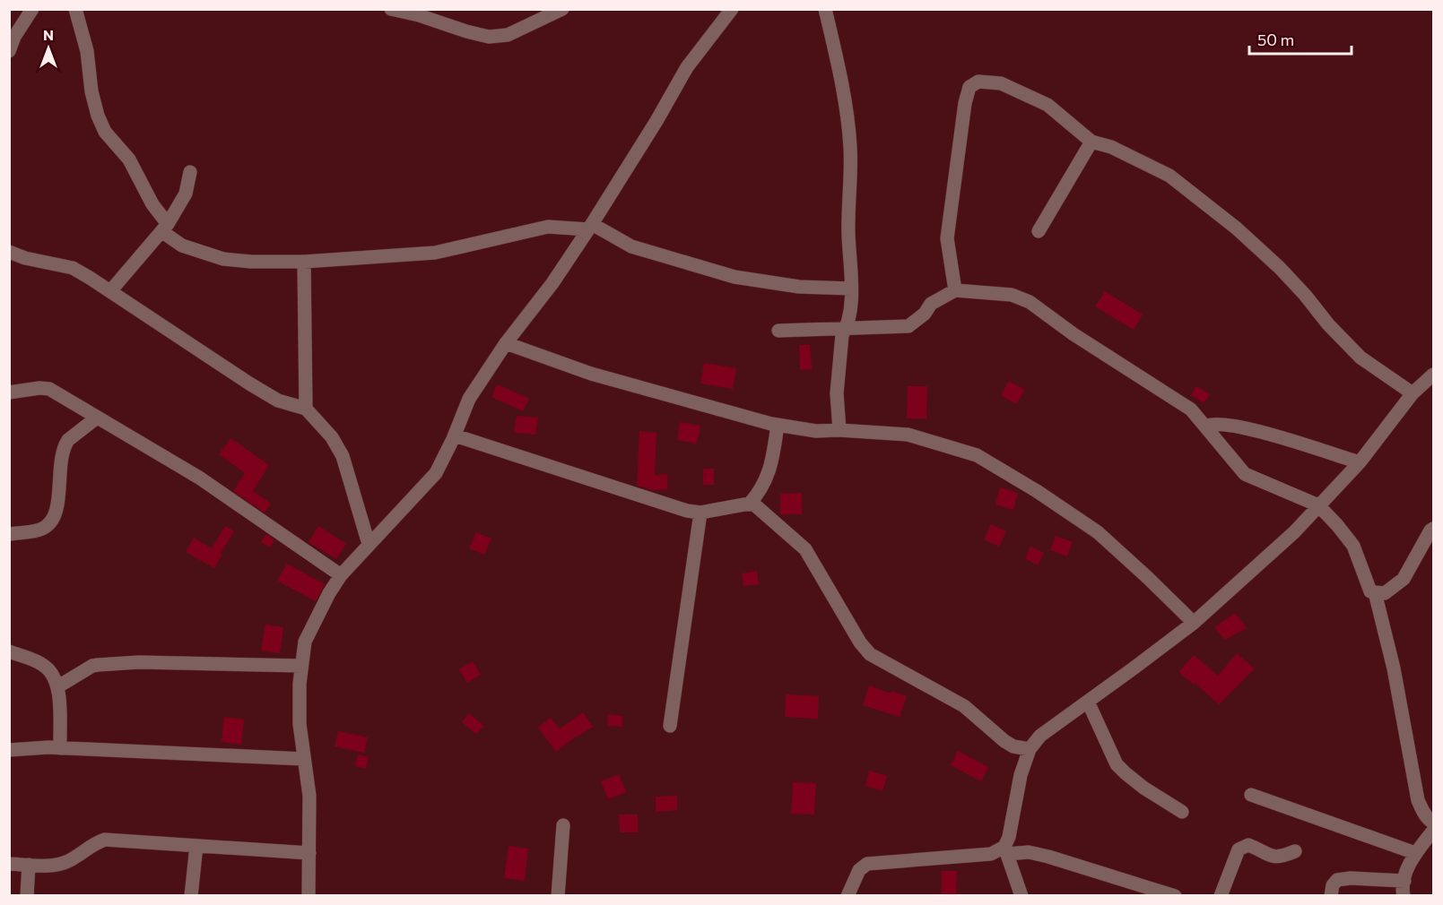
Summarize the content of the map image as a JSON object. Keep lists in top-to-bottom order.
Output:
{
  "scale_bar": "50 m",
  "north": "top"
}
